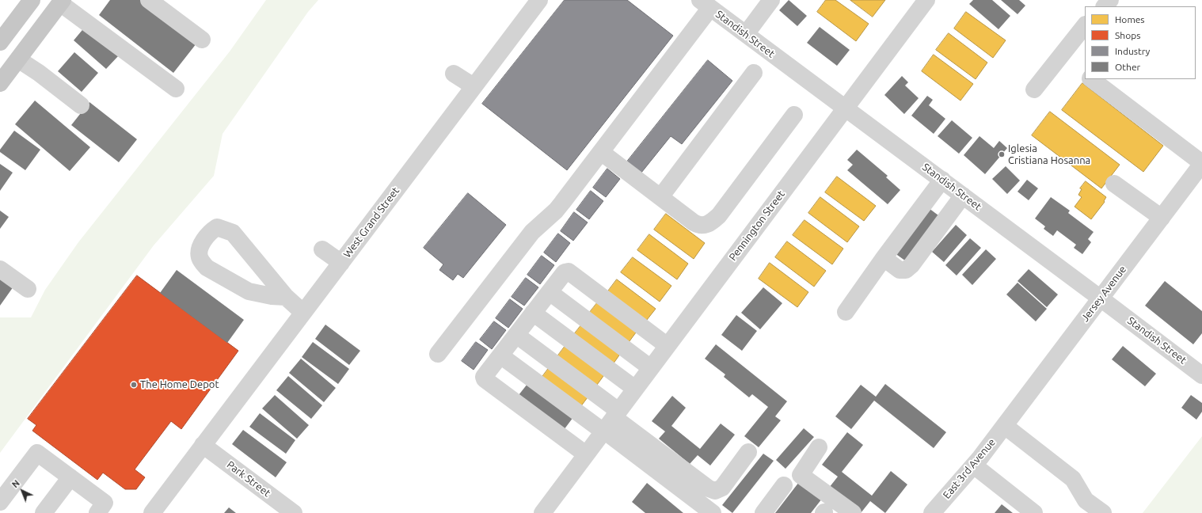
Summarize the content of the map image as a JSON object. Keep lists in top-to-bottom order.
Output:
{
  "streets": {
    "street": [
      "Standish Street",
      "West Grand Street",
      "Pennington Street",
      "Jersey Avenue",
      "East 3rd Avenue",
      "Park Street"
    ]
  },
  "crossings": [
    ["Standish Street", "Pennington Street"],
    ["Standish Street", "Jersey Avenue"],
    ["West Grand Street", "Park Street"],
    ["Jersey Avenue", "East 3rd Avenue"]
  ],
  "places": ["Iglesia Cristiana Hosanna", "The Home Depot"],
  "legend": [
    "Homes",
    "Shops",
    "Industry",
    "Other"
  ],
  "north": "top left"
}
